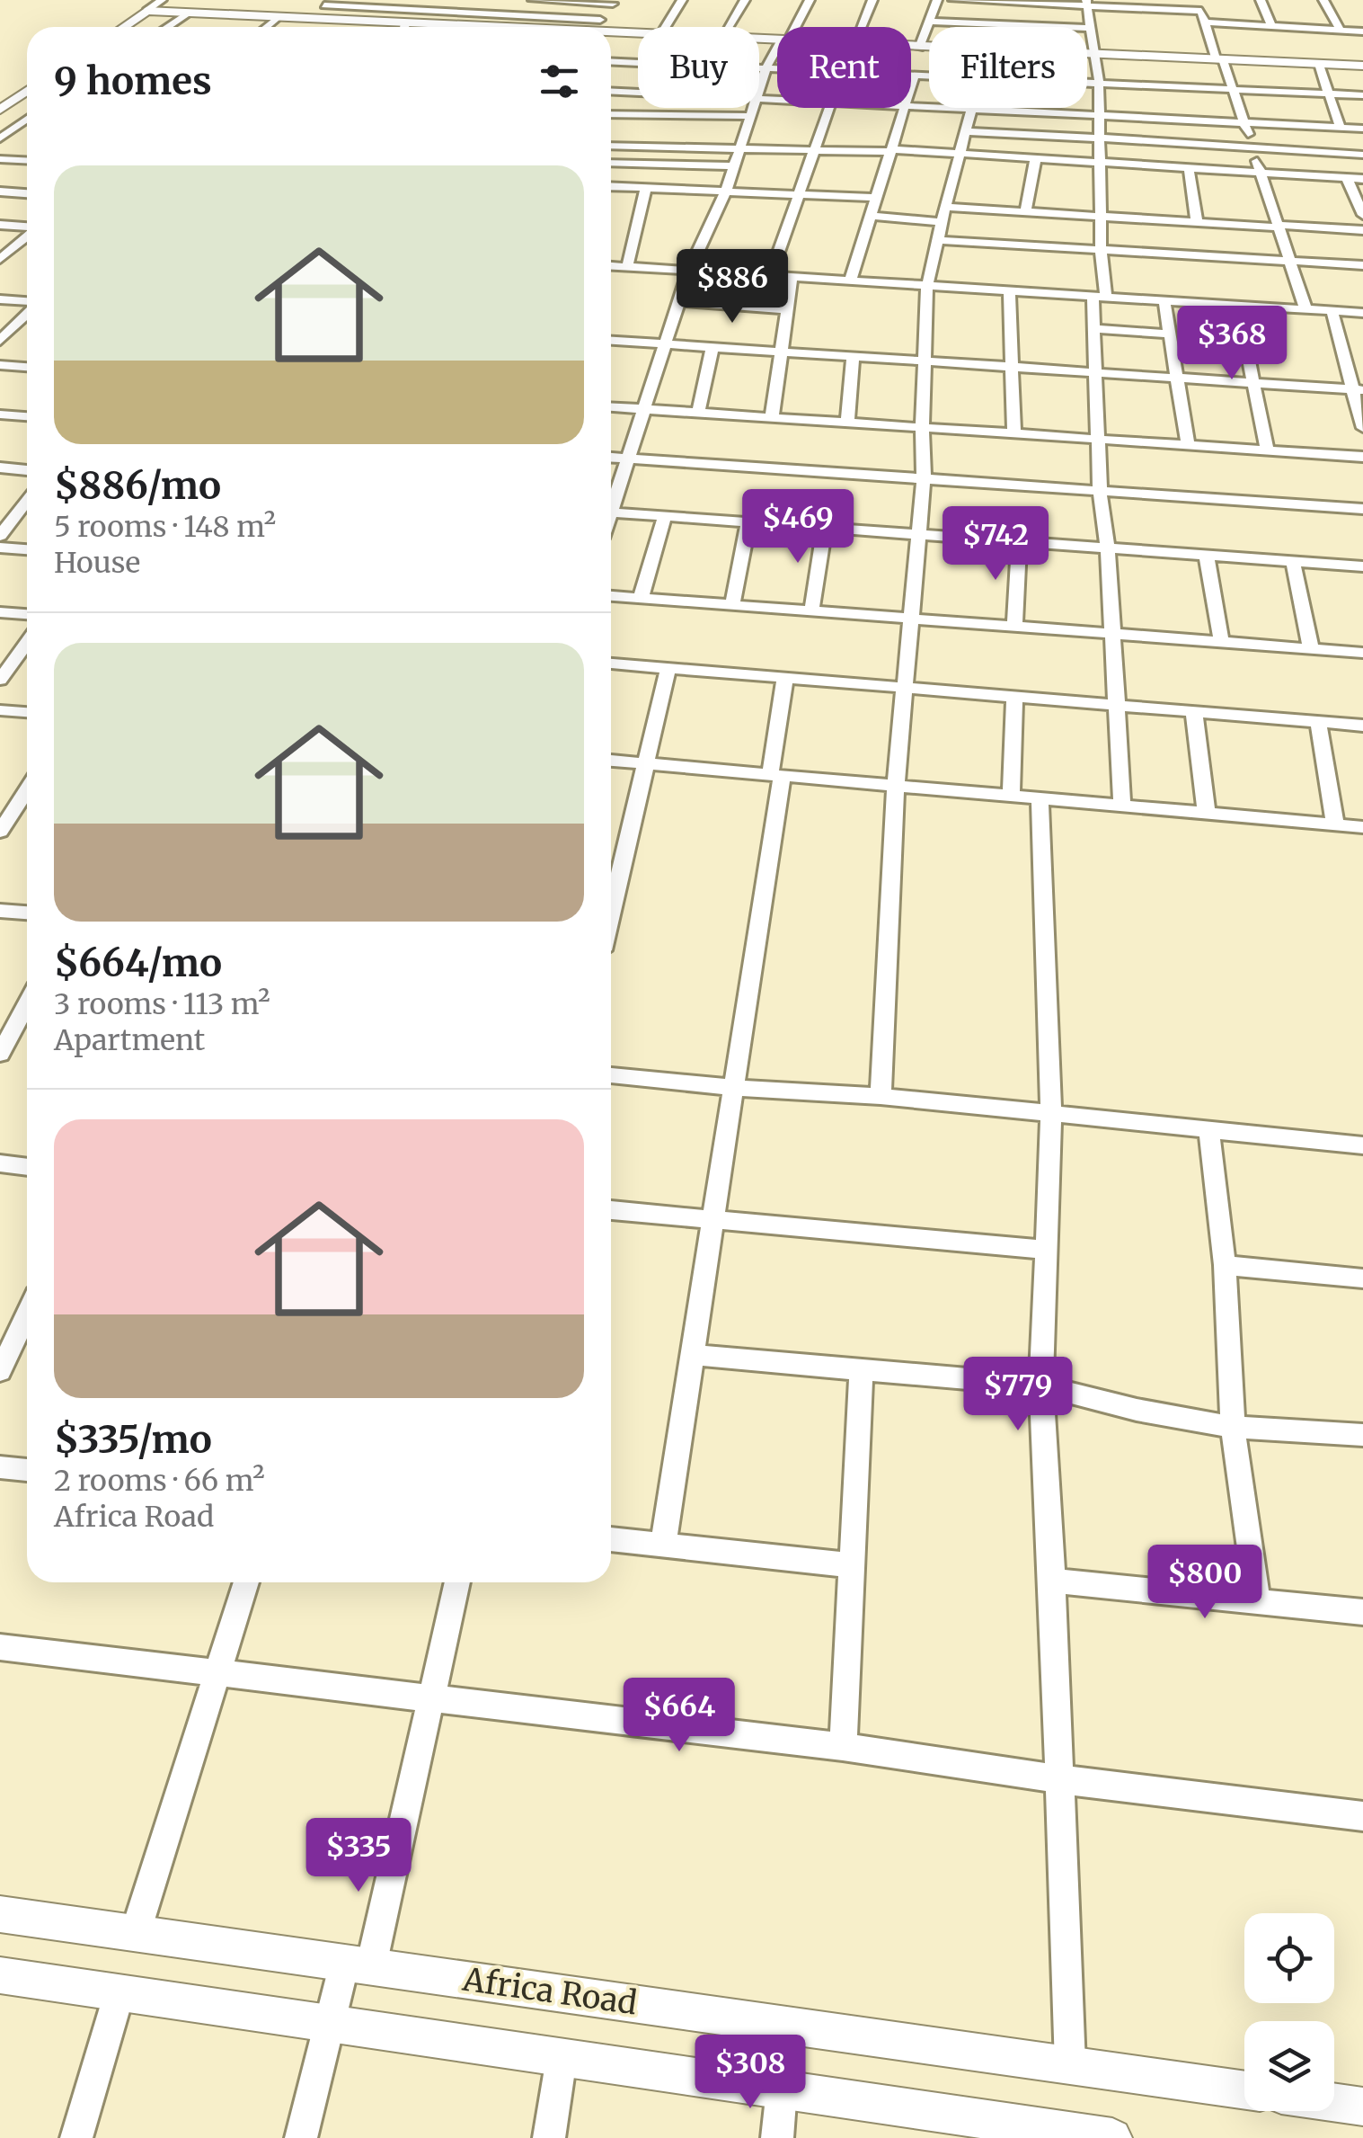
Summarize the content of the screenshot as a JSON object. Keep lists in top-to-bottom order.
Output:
{
  "streets": {
    "street": ["Africa Road"]
  },
  "page": {
    "chip": ["Buy", "Rent", "Filters"],
    "heading": "9 homes",
    "list": [
      {
        "name": "$886/mo",
        "note": "5 rooms · 148 m² · House"
      },
      {
        "name": "$664/mo",
        "note": "3 rooms · 113 m² · Apartment"
      },
      {
        "name": "$335/mo",
        "note": "2 rooms · 66 m² · Africa Road"
      }
    ],
    "price": [
      "$886",
      "$368",
      "$469",
      "$742",
      "$779",
      "$800",
      "$664",
      "$335",
      "$308"
    ]
  }
}
